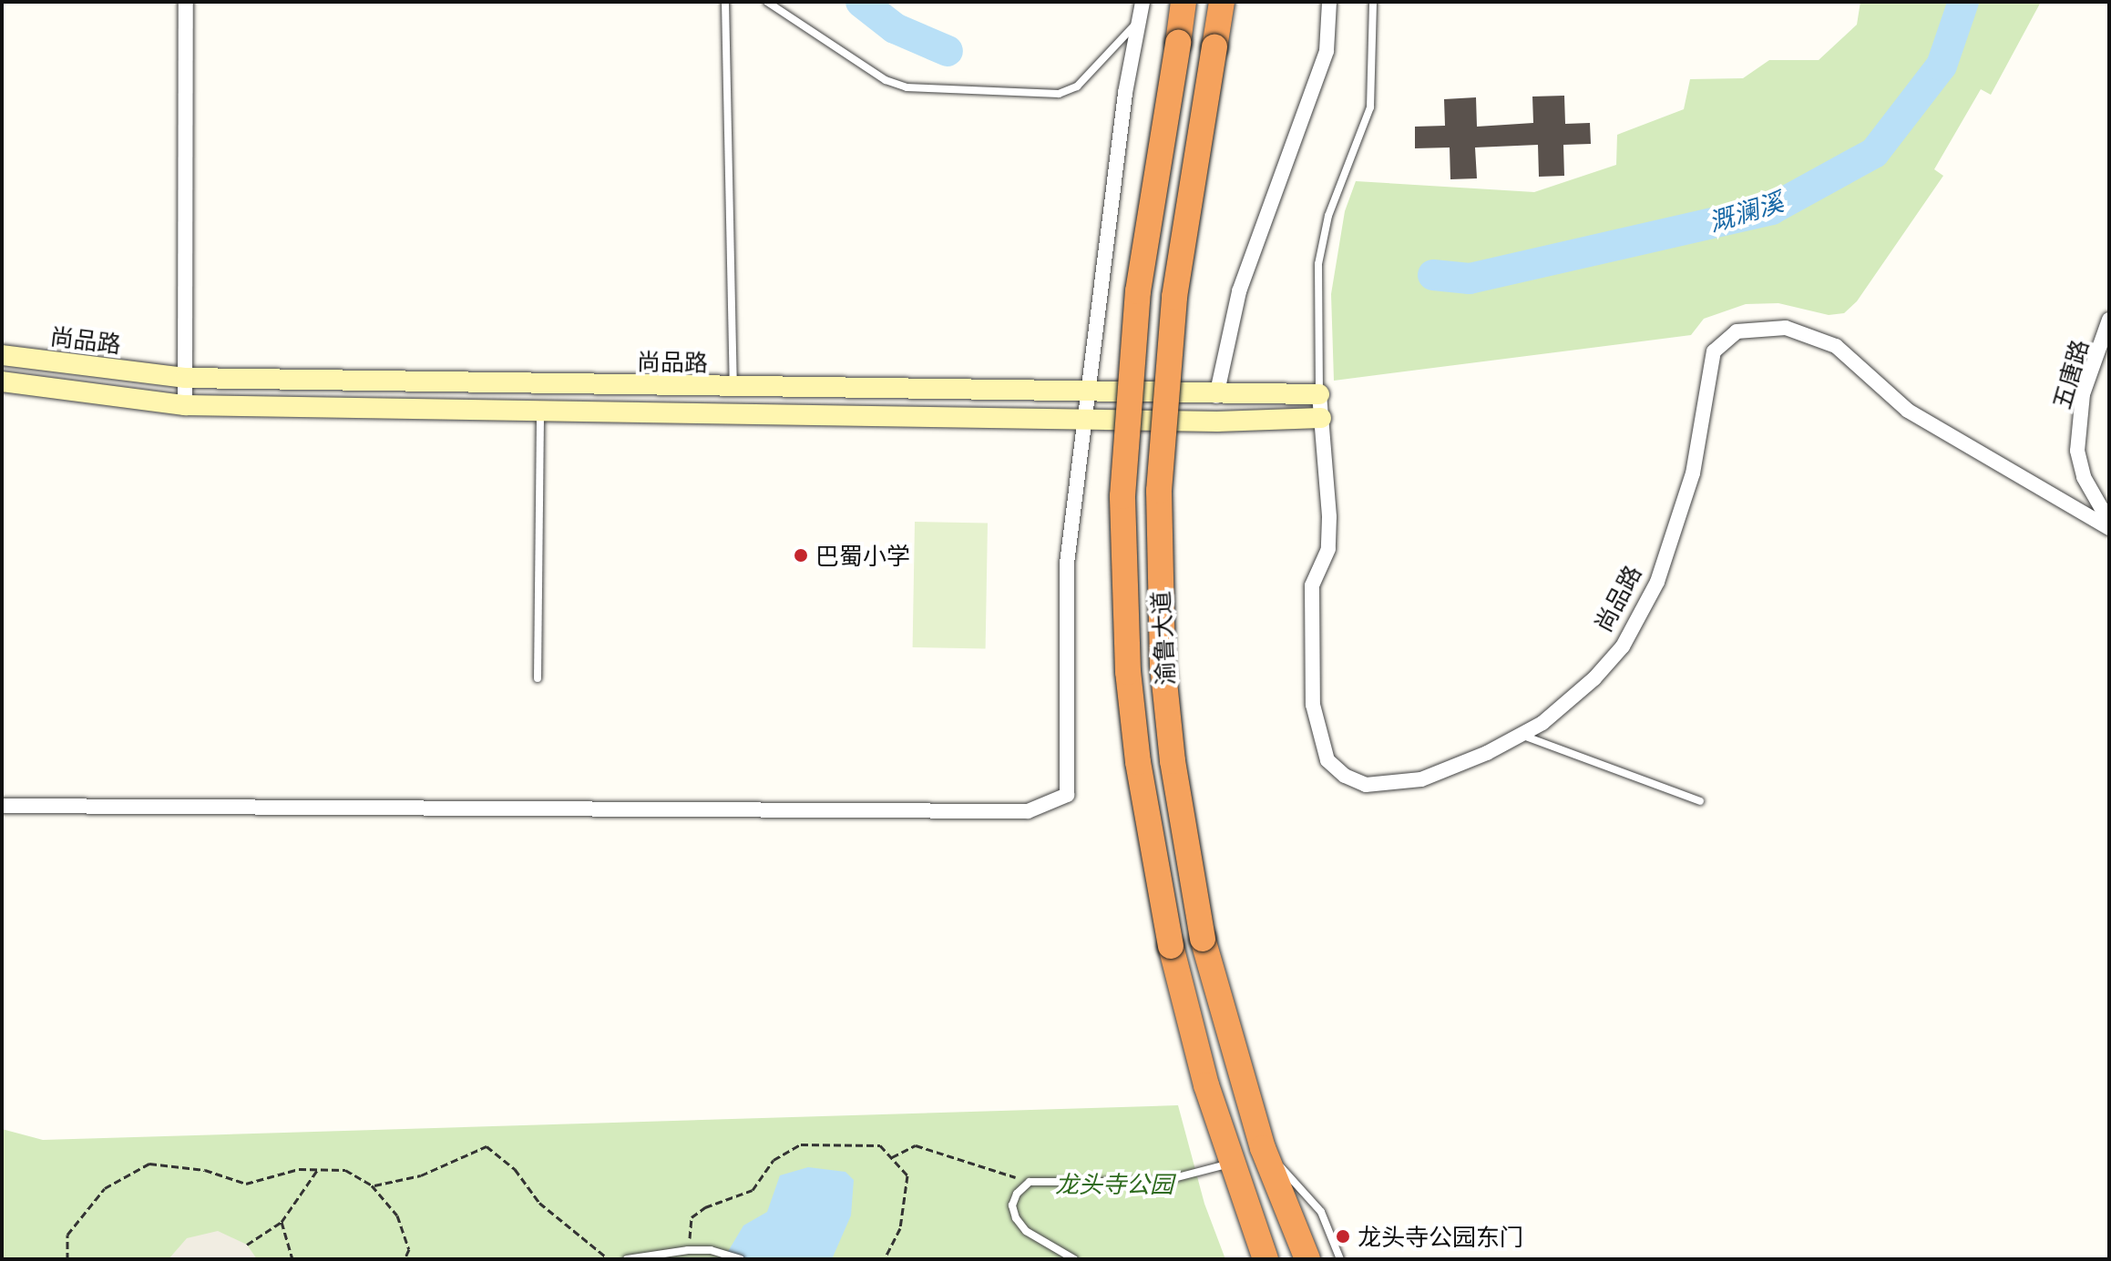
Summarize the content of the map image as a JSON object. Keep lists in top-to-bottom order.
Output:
{
  "streets": {
    "highway": ["渝鲁大道"],
    "main road": ["尚品路"],
    "street": ["五唐路"]
  },
  "water": ["溉澜溪"],
  "parks": ["龙头寺公园"],
  "places": ["巴蜀小学", "龙头寺公园东门"]
}
